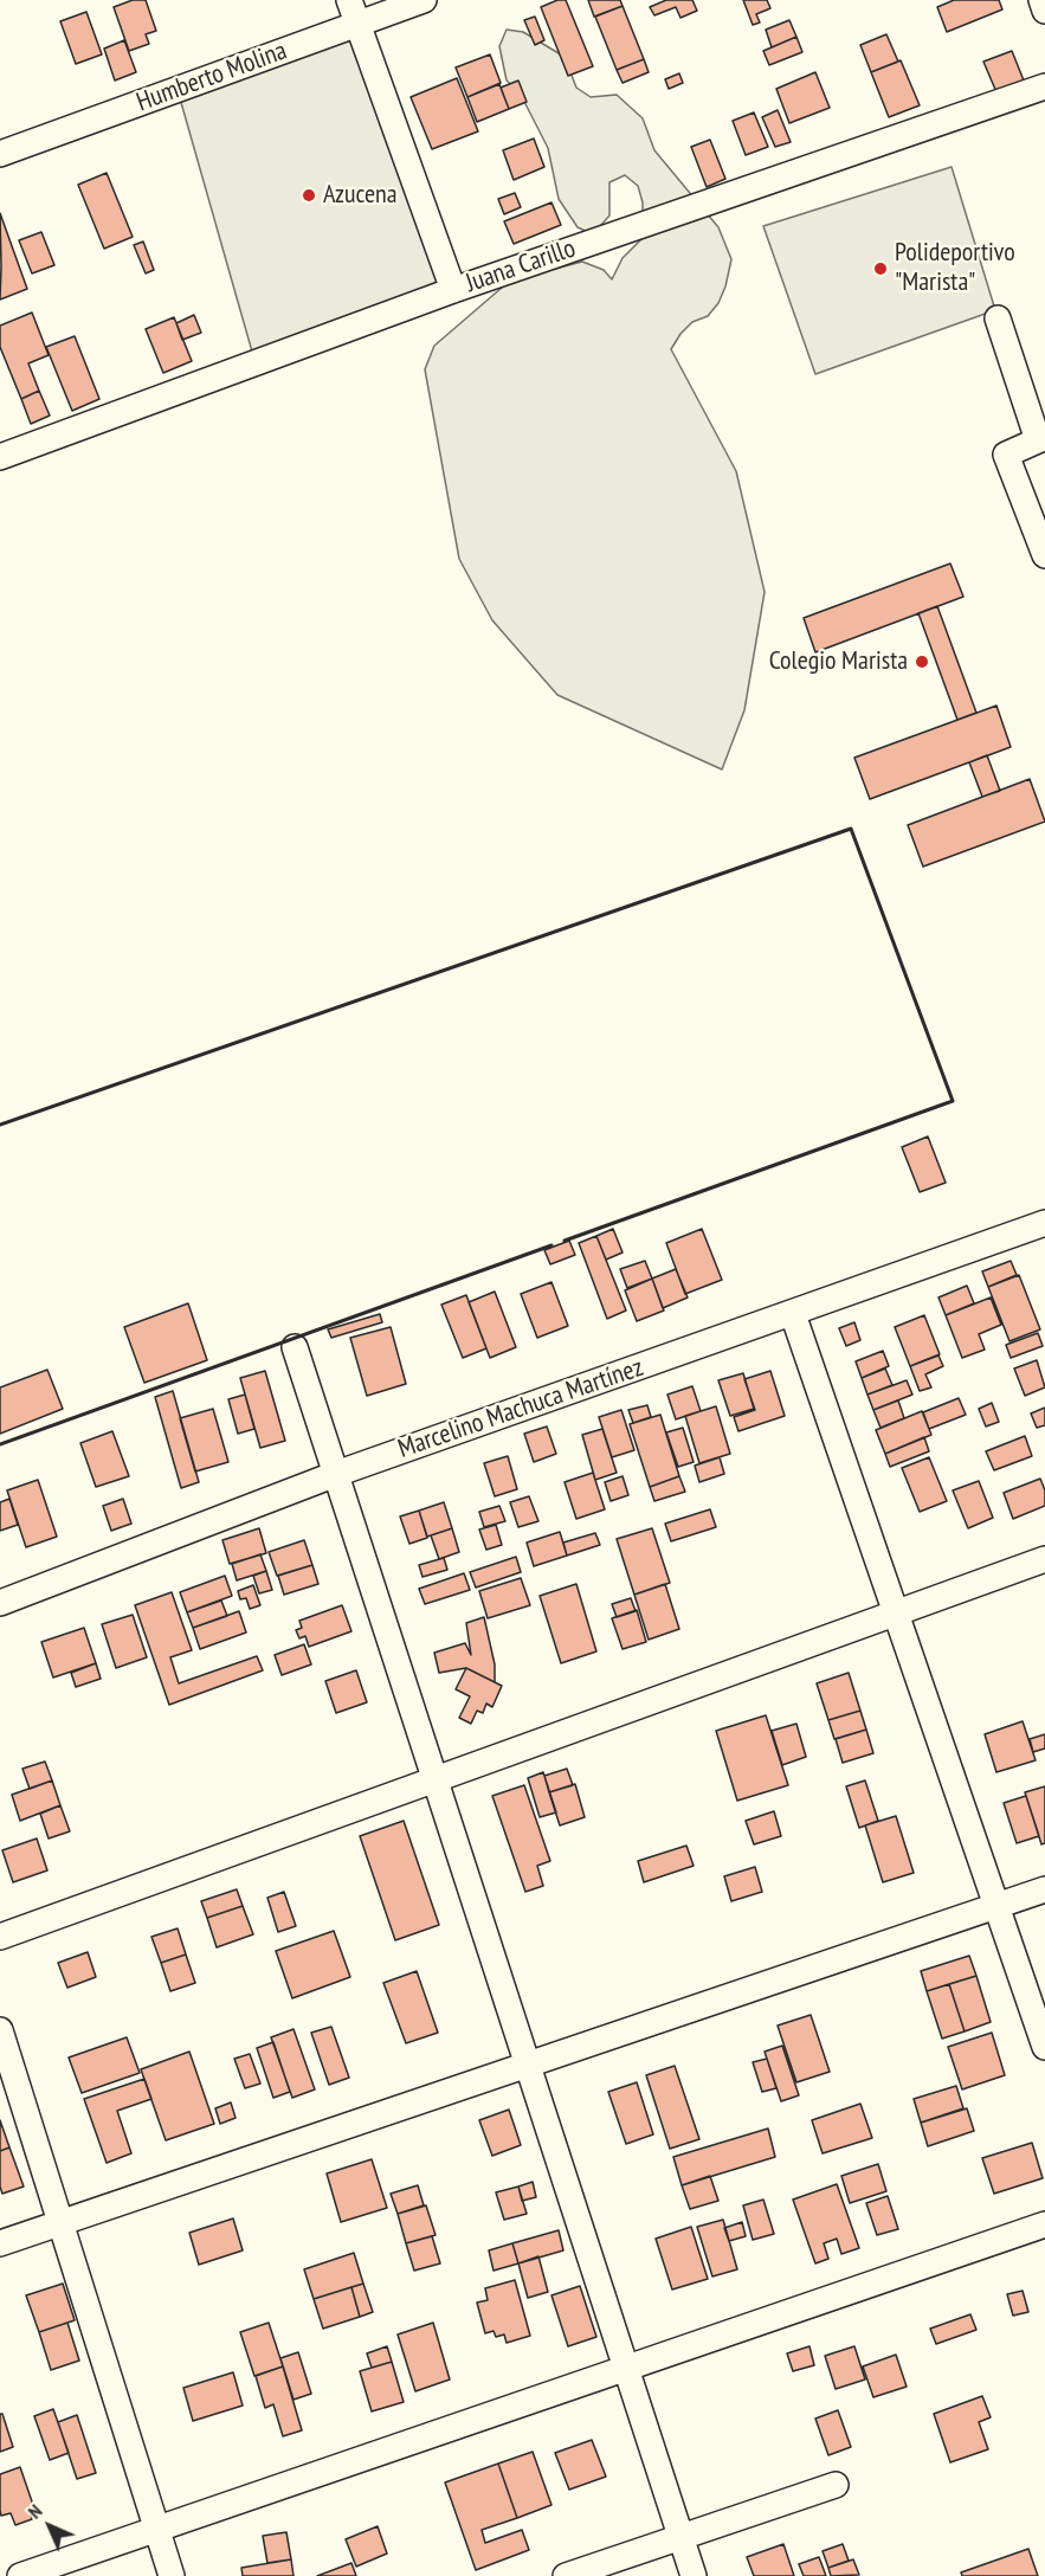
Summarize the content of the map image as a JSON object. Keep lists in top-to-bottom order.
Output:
{
  "streets": {
    "street": ["Humberto Molina", "Juana Carillo", "Marcelino Machuca Martínez"]
  },
  "places": ["Azucena", "Polideportivo \"Marista\"", "Colegio Marista"],
  "north": "top left"
}
